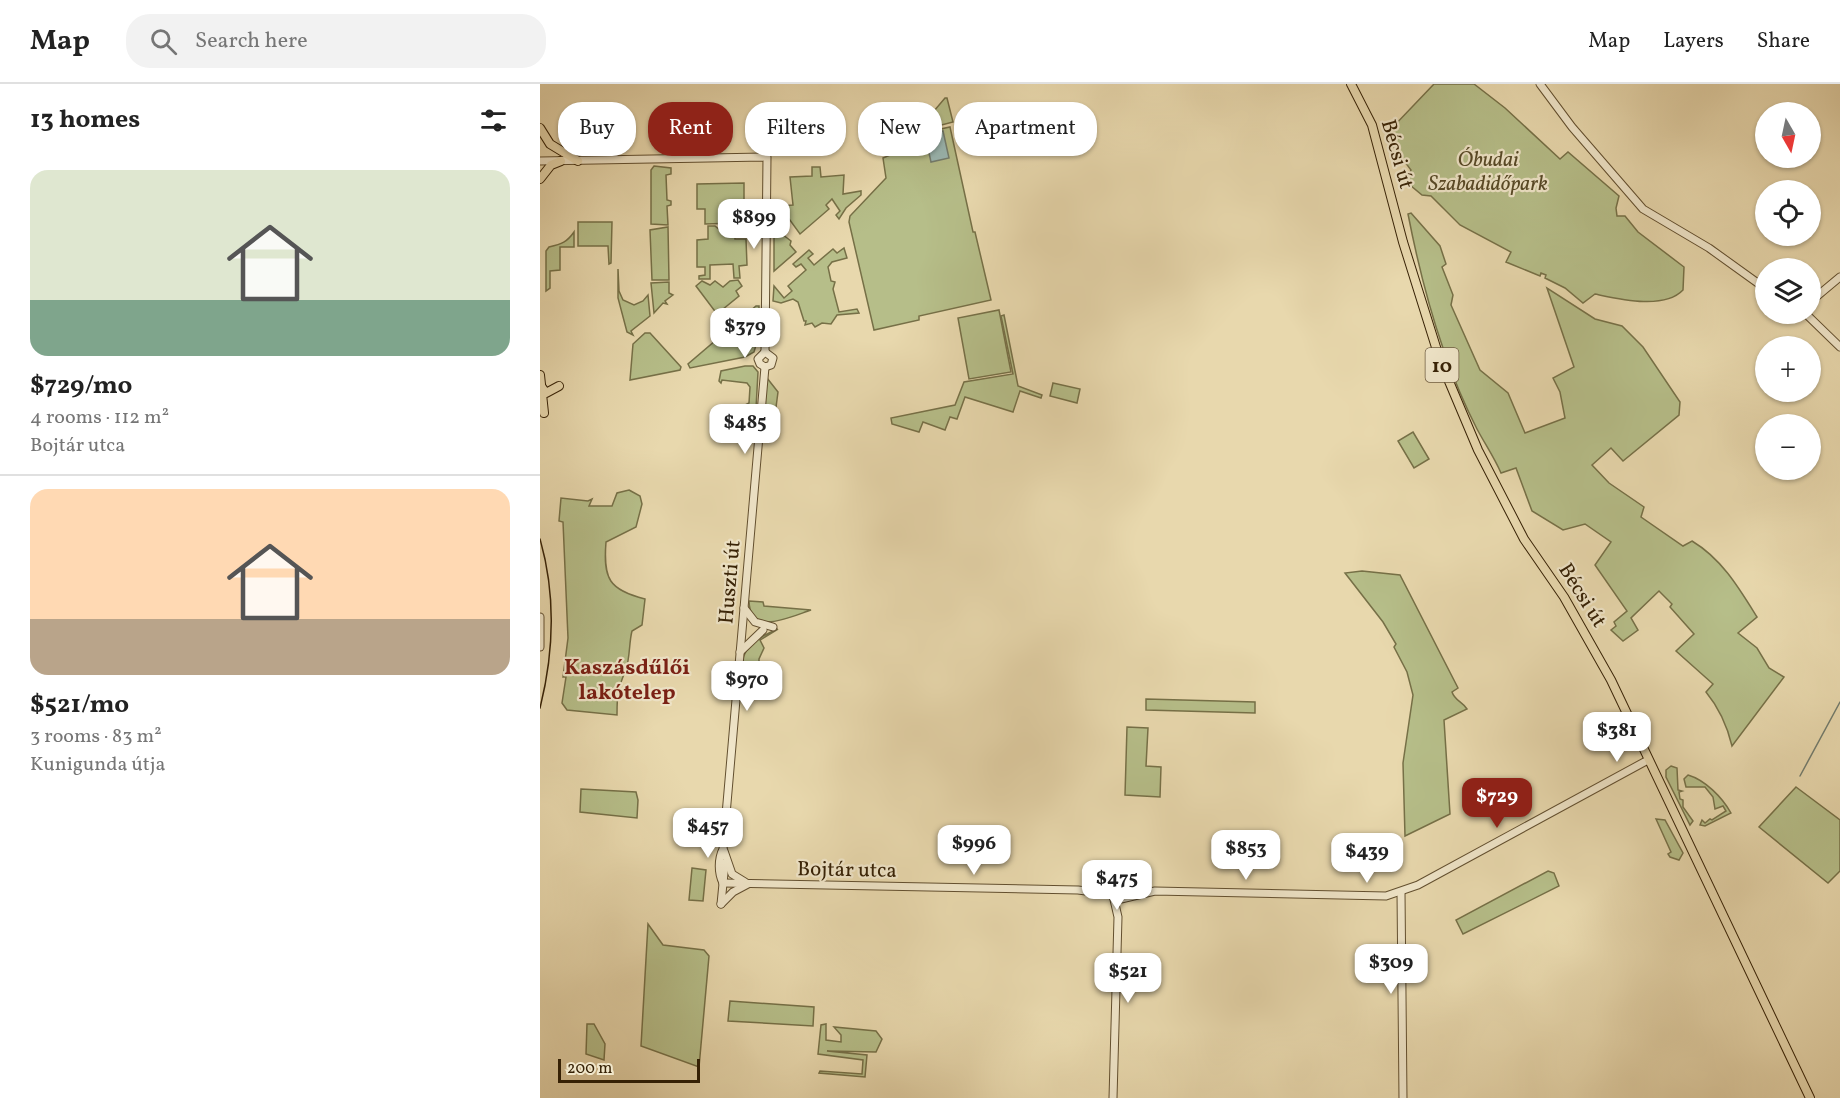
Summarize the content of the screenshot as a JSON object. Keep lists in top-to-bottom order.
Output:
{
  "streets": {
    "main road": ["Bécsi út", "10"],
    "street": ["Huszti út", "Bojtár utca"]
  },
  "crossings": [
    ["Huszti út", "Bojtár utca"]
  ],
  "districts": ["Kaszásdűlői lakótelep"],
  "parks": ["Óbudai Szabadidőpark"],
  "scale_bar": "200 m",
  "north": "bottom",
  "page": {
    "header": "Map",
    "search": "Search here",
    "nav": ["Map", "Layers", "Share"],
    "heading": "13 homes",
    "map_buttons": ["+", "−"],
    "chip": [
      "Buy",
      "Rent",
      "Filters",
      "New",
      "Apartment"
    ],
    "list": [
      {
        "name": "$729/mo",
        "note": "4 rooms · 112 m² · Bojtár utca"
      },
      {
        "name": "$521/mo",
        "note": "3 rooms · 83 m² · Kunigunda útja"
      }
    ],
    "price": [
      "$899",
      "$379",
      "$485",
      "$970",
      "$381",
      "$729",
      "$457",
      "$996",
      "$853",
      "$439",
      "$475",
      "$309",
      "$521"
    ],
    "scale": "200 m"
  }
}
